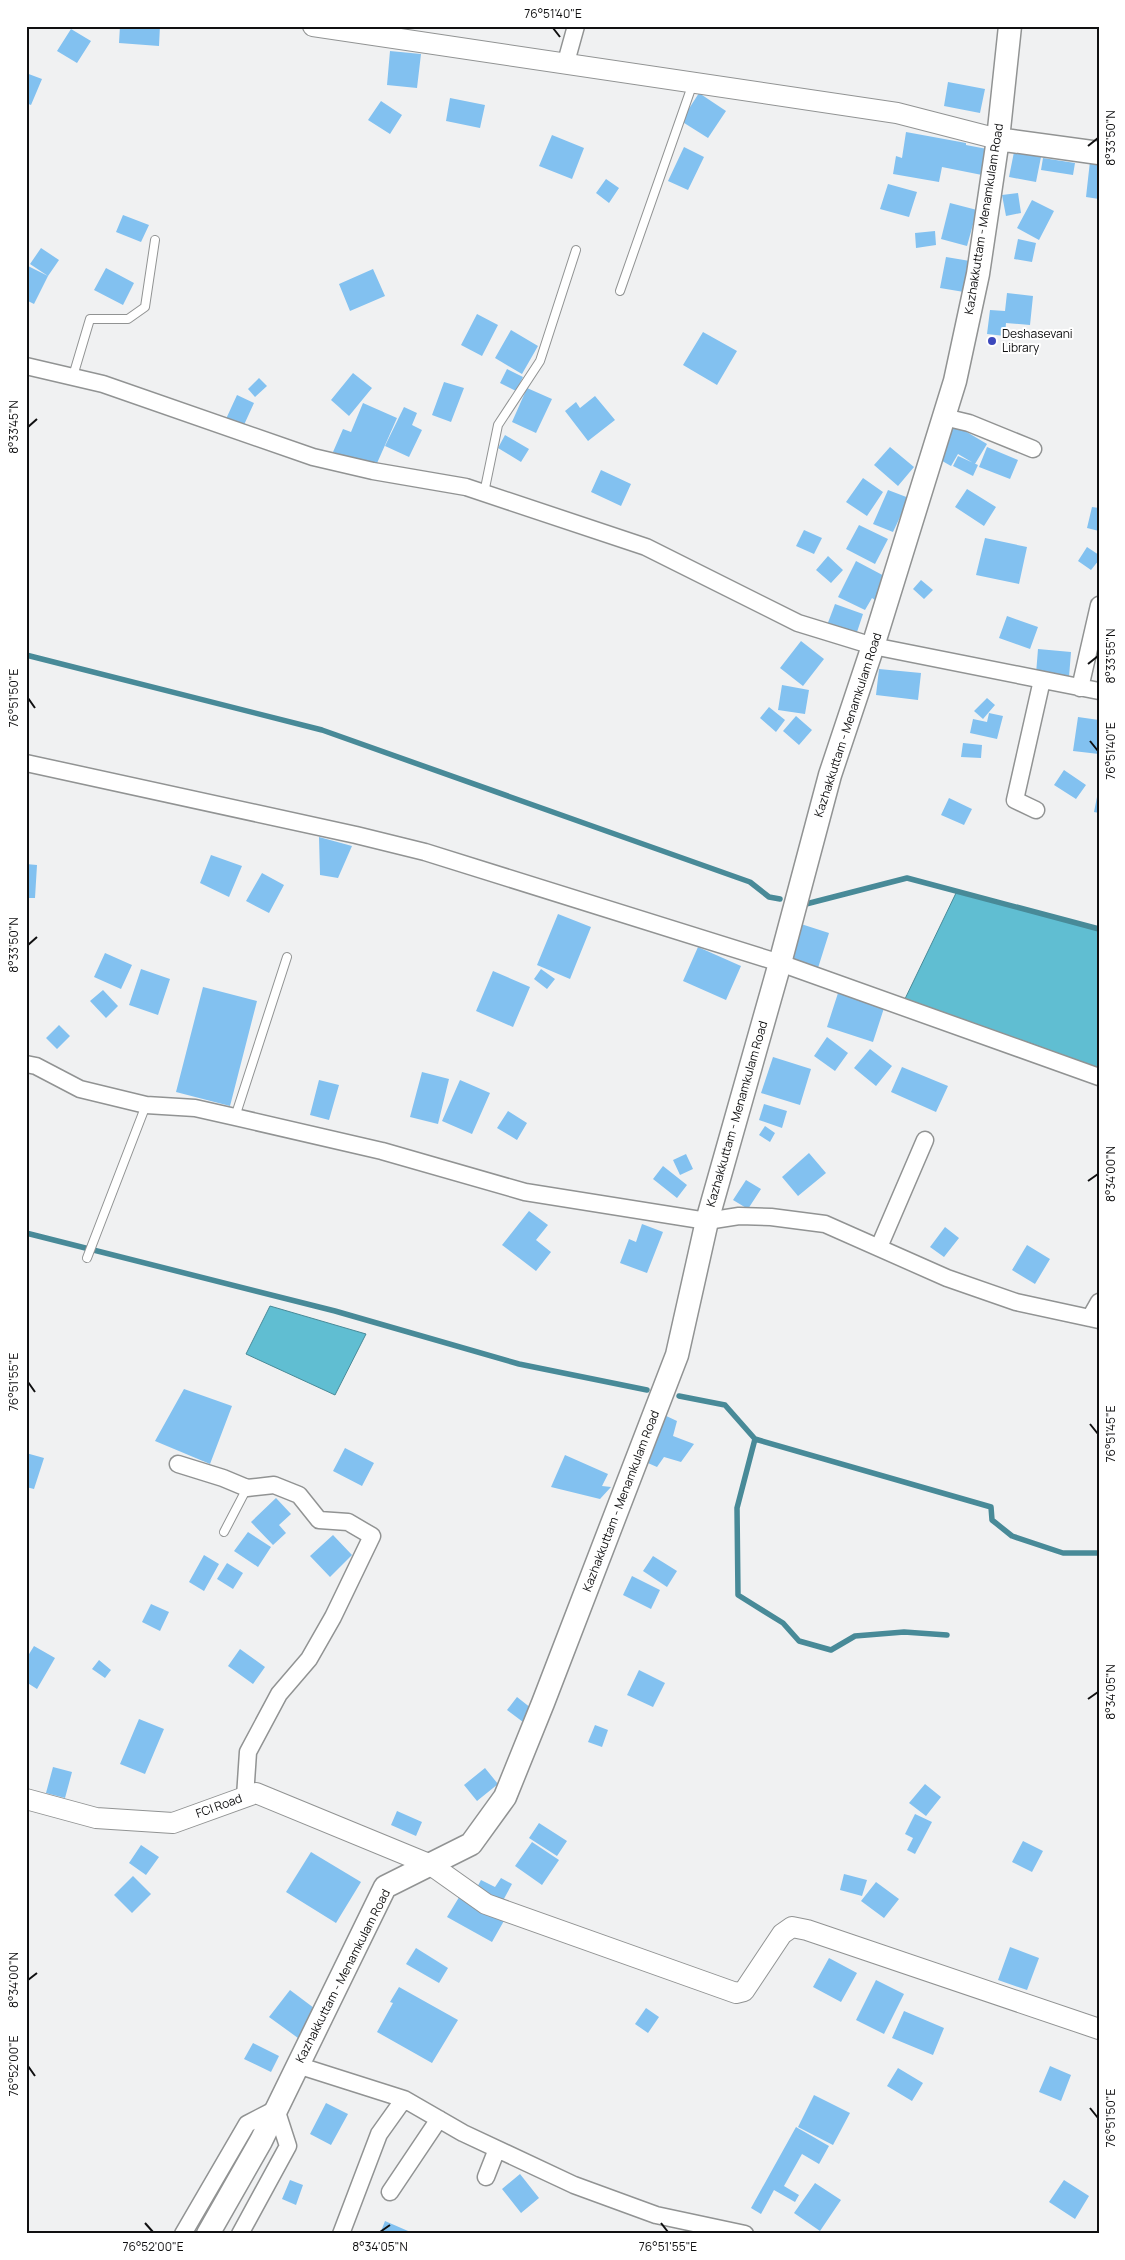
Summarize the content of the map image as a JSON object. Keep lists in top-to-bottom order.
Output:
{
  "streets": {
    "main road": ["Kazhakkuttam - Menamkulam Road"],
    "street": ["FCI Road"]
  },
  "crossings": [
    ["Kazhakkuttam - Menamkulam Road", "FCI Road"]
  ],
  "places": ["Deshasevani Library"],
  "coordinates": [
    "76°51'40\"E",
    "8°33'50\"N",
    "8°33'45\"N",
    "8°33'55\"N",
    "76°51'50\"E",
    "8°34'00\"N",
    "76°51'55\"E",
    "76°51'45\"E",
    "8°34'05\"N",
    "76°52'00\"E"
  ]
}
